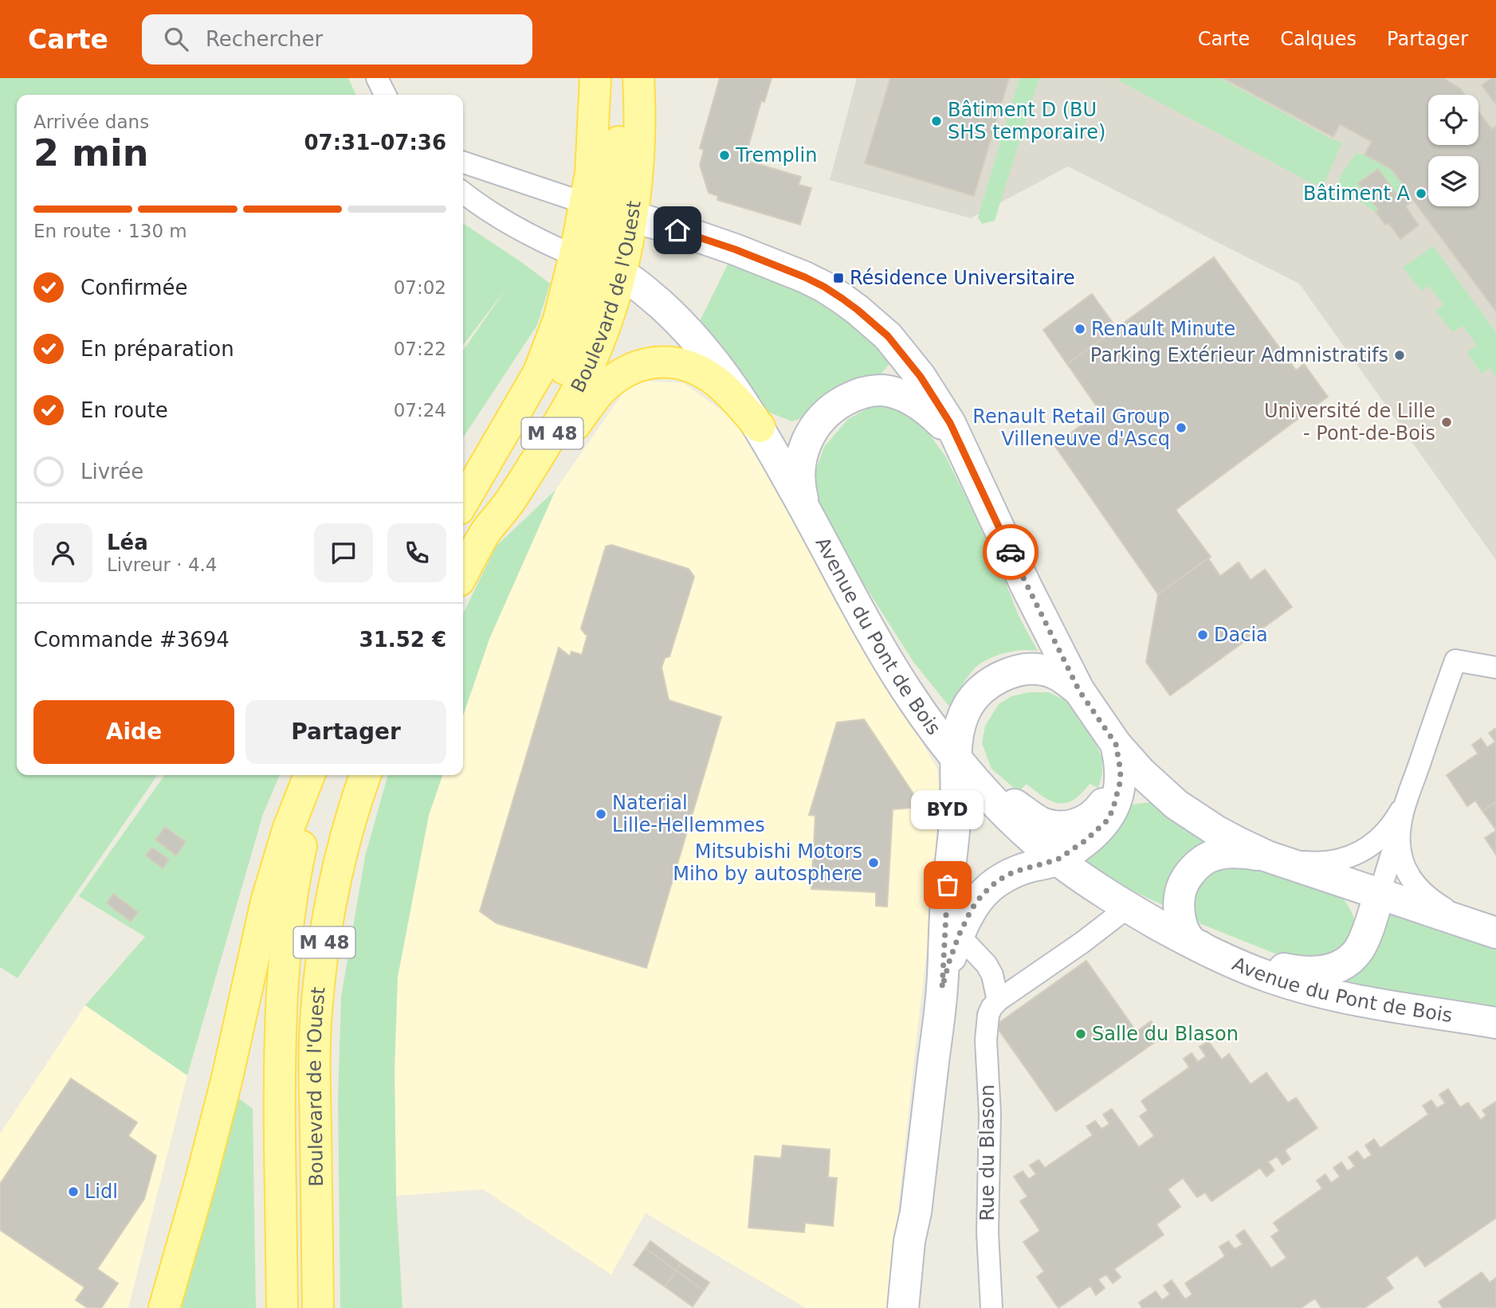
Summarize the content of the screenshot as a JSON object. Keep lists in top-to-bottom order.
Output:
{
  "streets": {
    "main road": ["Boulevard de l'Ouest", "M 48", "Avenue du Pont de Bois"],
    "street": ["Rue du Blason"]
  },
  "crossings": [
    ["Boulevard de l'Ouest", "Avenue du Pont de Bois"]
  ],
  "places": {
    "other": [
      "Bâtiment D (BU SHS temporaire)",
      "Tremplin",
      "Bâtiment A",
      "Renault Minute",
      "Parking Extérieur Admnistratifs",
      "Université de Lille - Pont-de-Bois",
      "Renault Retail Group Villeneuve d'Ascq",
      "Dacia",
      "Naterial Lille-Hellemmes",
      "Mitsubishi Motors Miho by autosphere",
      "BYD",
      "Salle du Blason",
      "Lidl"
    ],
    "transit": ["Résidence Universitaire"]
  },
  "page": {
    "header": "Carte",
    "search": "Rechercher",
    "nav": ["Carte", "Calques", "Partager"],
    "heading": ["2 min", "Arrivée dans", "07:31–07:36"],
    "panel": [
      "Léa",
      "Livreur · 4.4",
      "Commande #3694",
      "31.52 €"
    ],
    "bar": "En route · 130 m",
    "list": [
      ["Confirmée", "07:02"],
      ["En préparation", "07:22"],
      ["En route", "07:24"],
      "Livrée"
    ],
    "buttons": ["Aide", "Partager"],
    "bubble": "BYD"
  }
}
